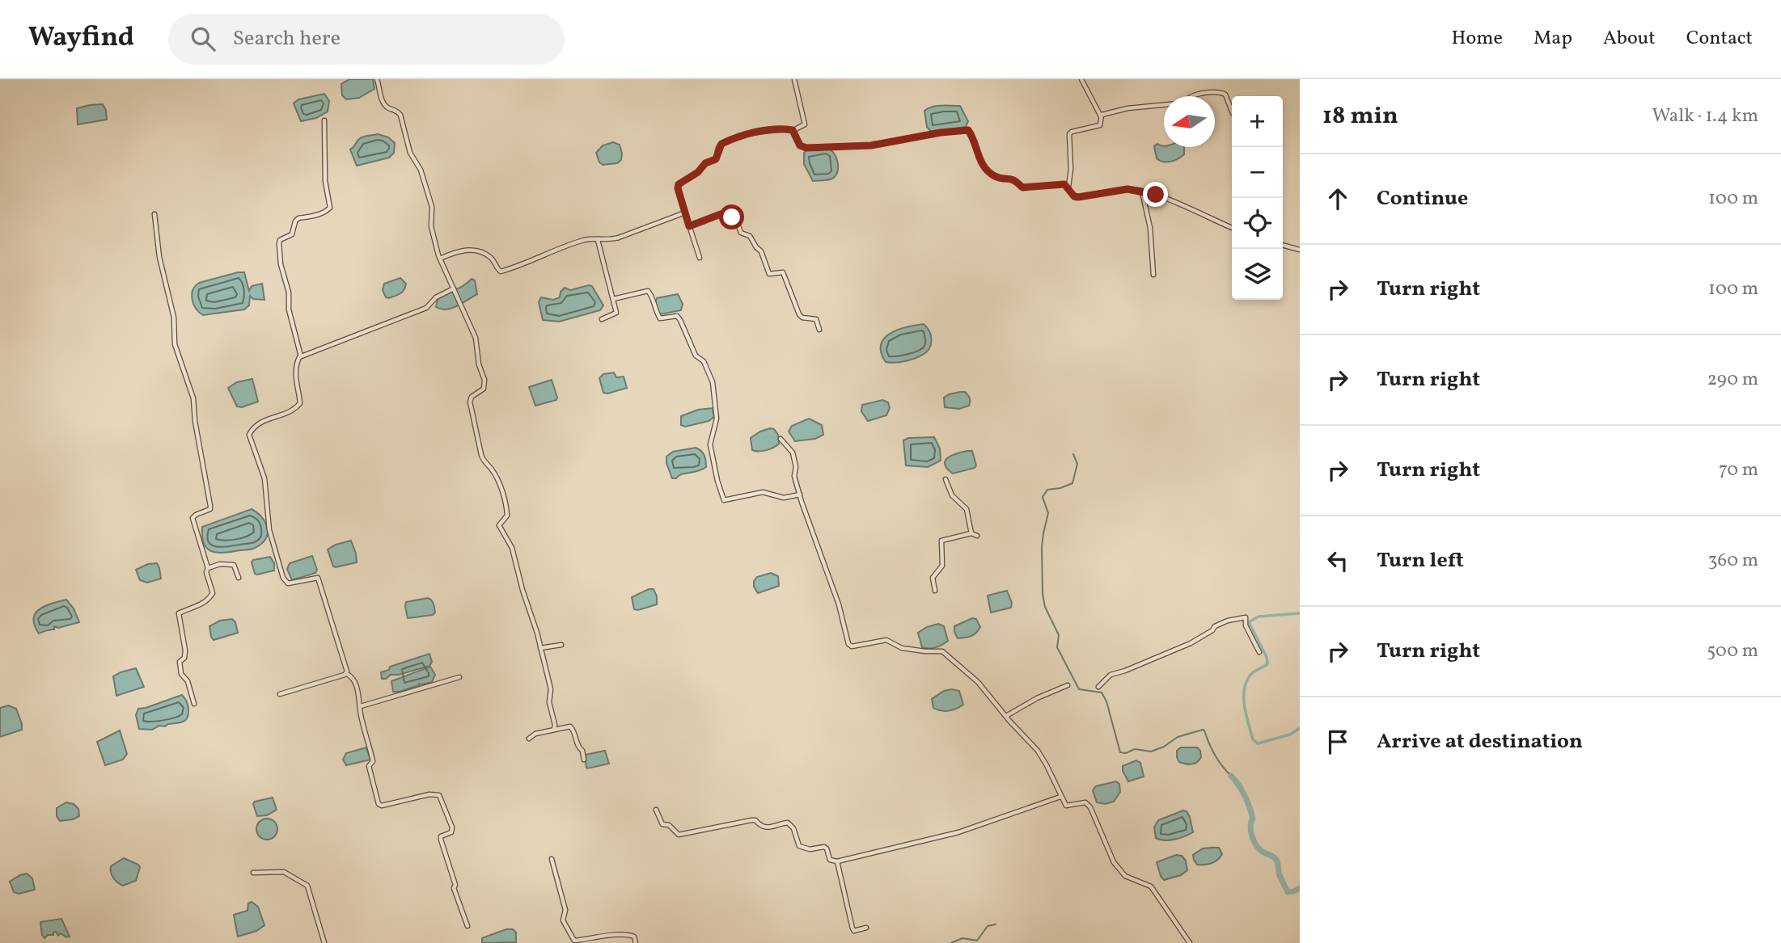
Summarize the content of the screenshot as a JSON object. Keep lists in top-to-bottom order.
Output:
{
  "north": "left",
  "page": {
    "header": "Wayfind",
    "search": "Search here",
    "nav": [
      "Home",
      "Map",
      "About",
      "Contact"
    ],
    "heading": ["18 min", "Walk · 1.4 km"],
    "map_buttons": ["+", "−"],
    "list": [
      ["Continue", "100 m"],
      ["Turn right", "100 m"],
      ["Turn right", "290 m"],
      ["Turn right", "70 m"],
      ["Turn left", "360 m"],
      ["Turn right", "500 m"],
      "Arrive at destination"
    ]
  }
}
